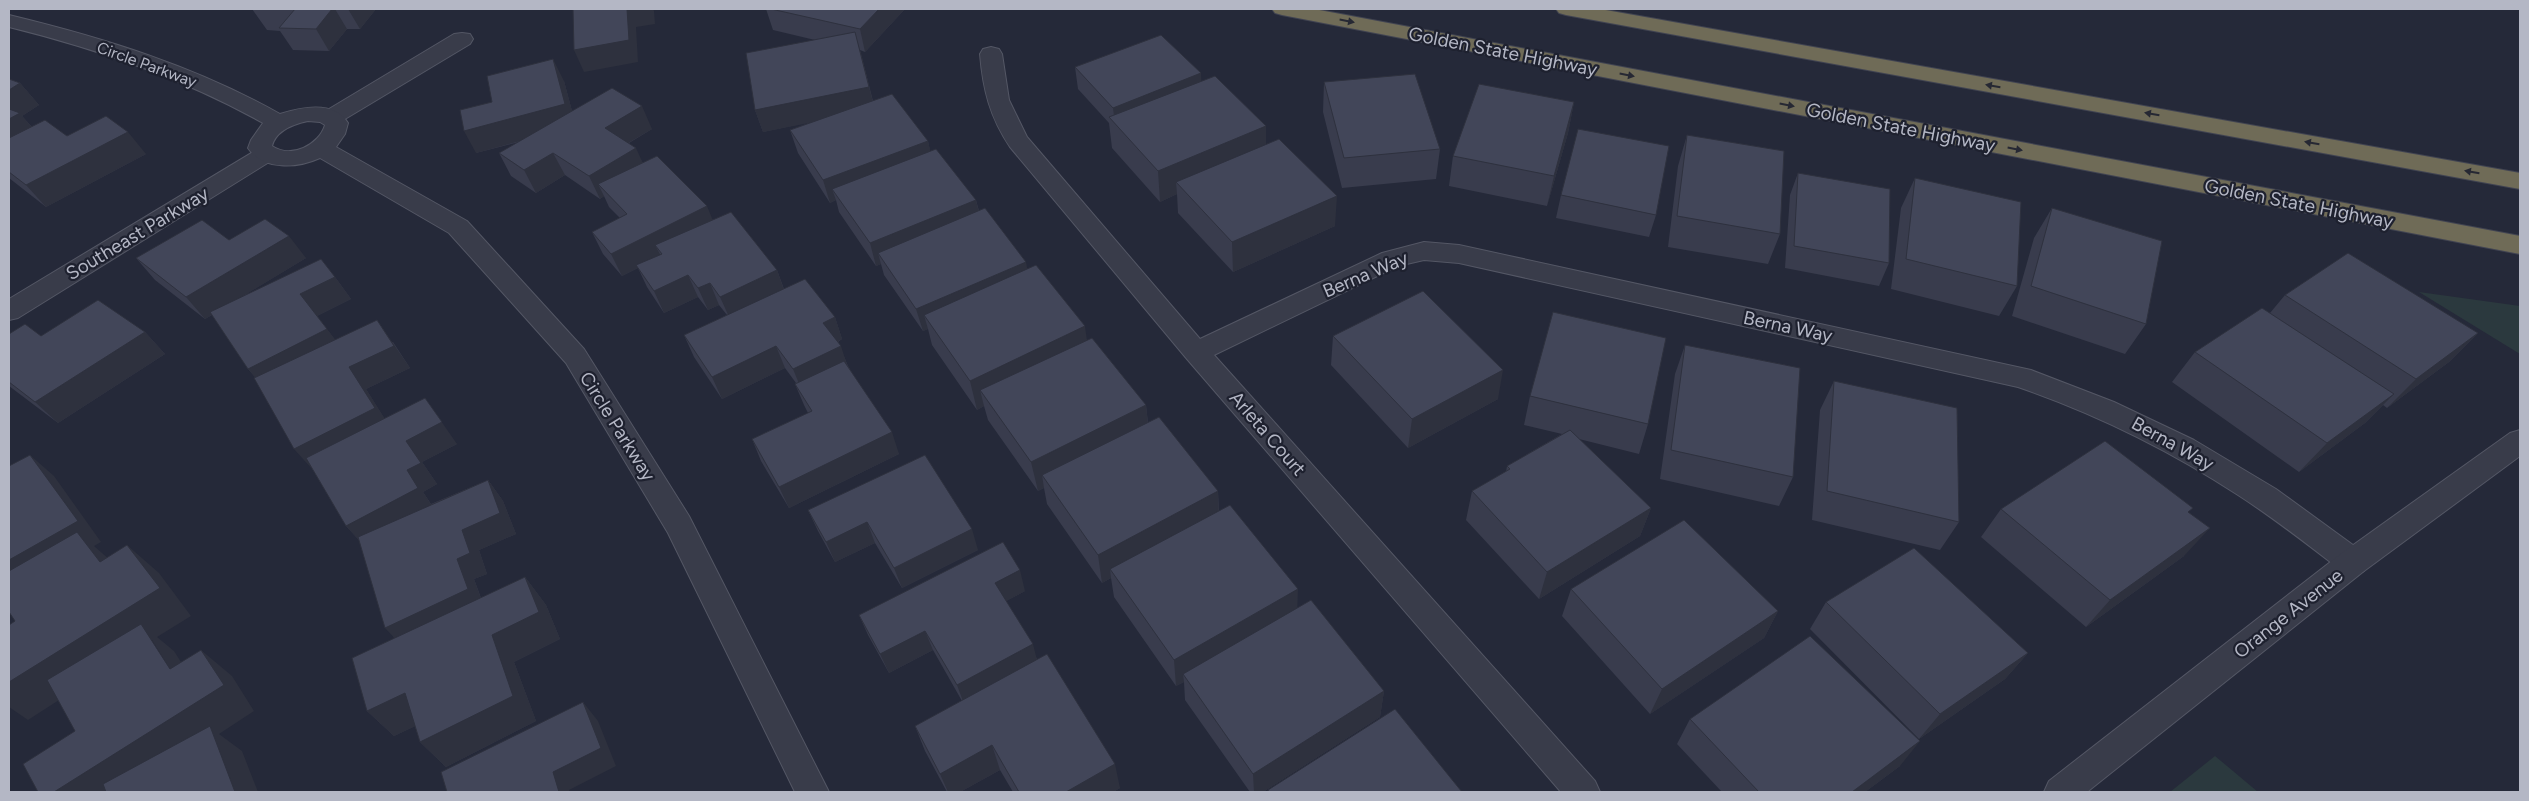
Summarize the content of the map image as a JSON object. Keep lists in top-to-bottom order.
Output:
{
  "streets": {
    "highway": ["Golden State Highway"],
    "street": [
      "Circle Parkway",
      "Southeast Parkway",
      "Berna Way",
      "Arleta Court",
      "Orange Avenue"
    ]
  },
  "crossings": [
    ["Berna Way", "Arleta Court"],
    ["Berna Way", "Orange Avenue"]
  ]
}
